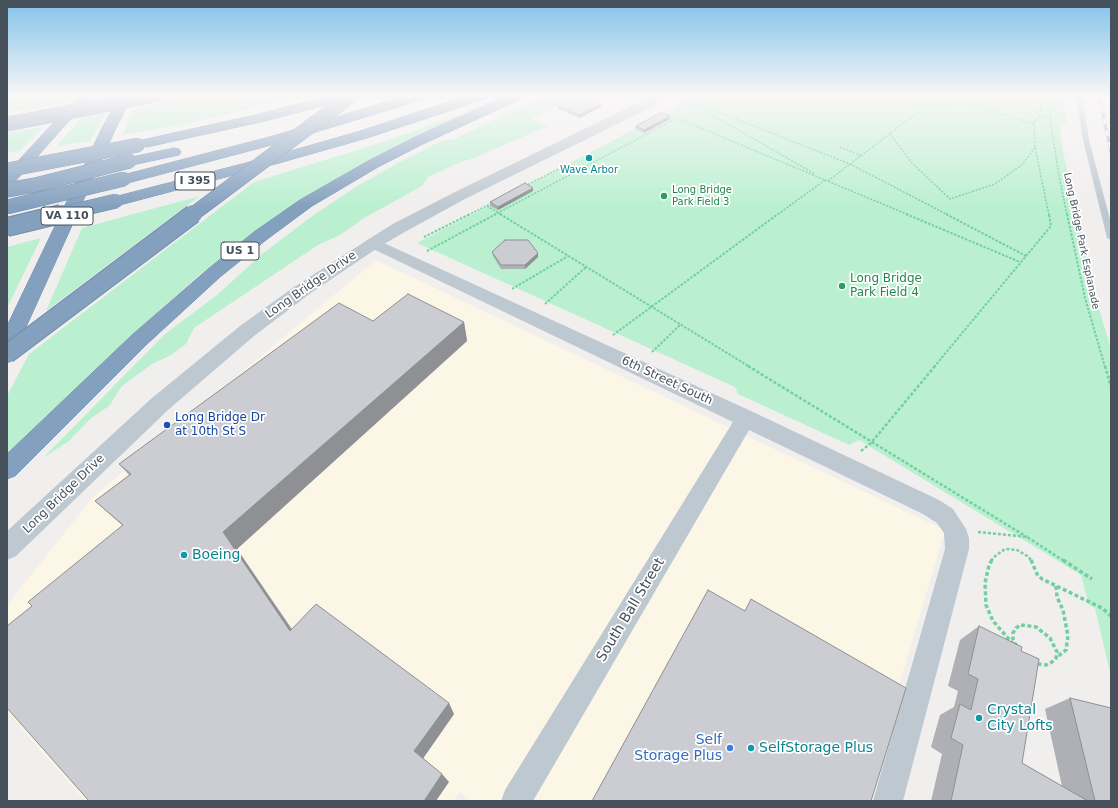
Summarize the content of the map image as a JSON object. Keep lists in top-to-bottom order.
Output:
{
  "streets": {
    "highway": ["I 395", "VA 110", "US 1"],
    "street": ["Long Bridge Drive", "6th Street South", "South Ball Street"],
    "path": ["Long Bridge Park Esplanade"]
  },
  "crossings": [
    ["Long Bridge Drive", "6th Street South"],
    ["6th Street South", "South Ball Street"]
  ],
  "places": [
    "Wave Arbor",
    "Long Bridge Park Field 3",
    "Long Bridge Park Field 4",
    "Long Bridge Dr at 10th St S",
    "Boeing",
    "Crystal City Lofts",
    "Self Storage Plus",
    "SelfStorage Plus"
  ]
}
